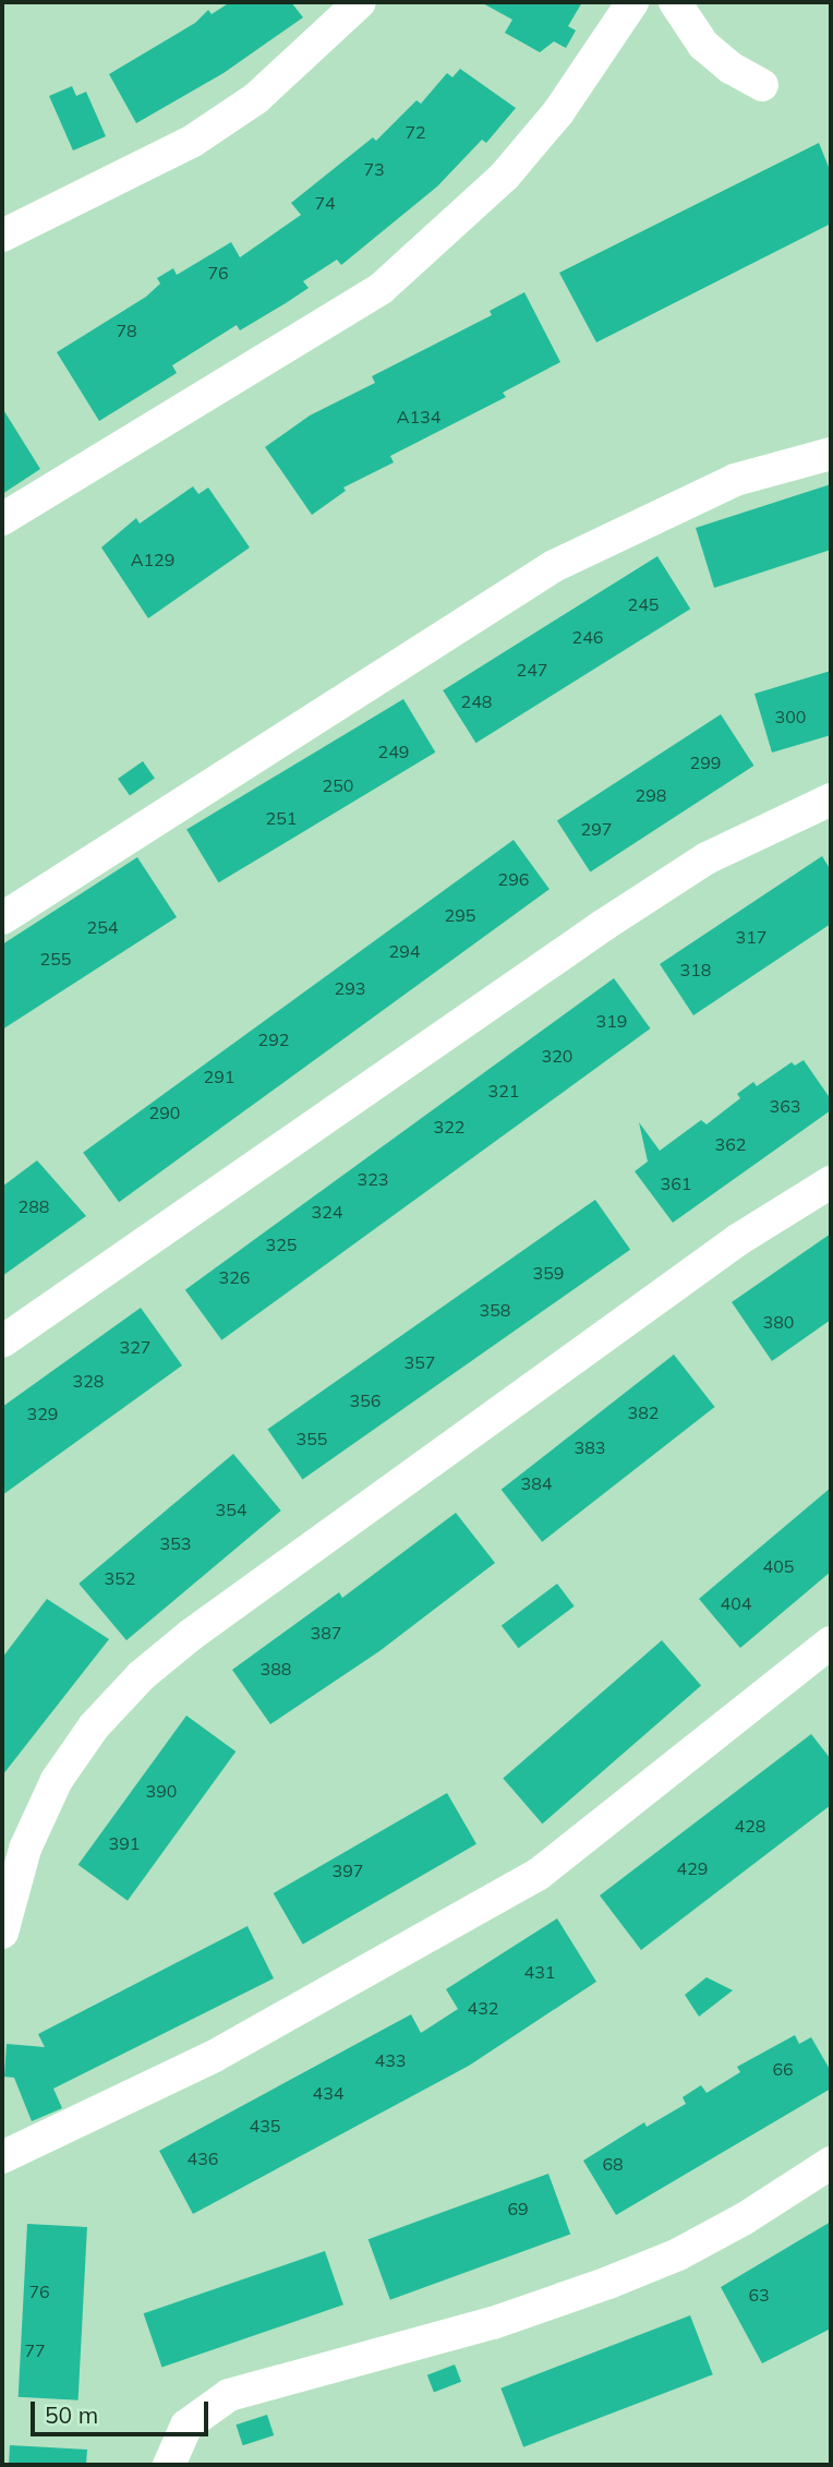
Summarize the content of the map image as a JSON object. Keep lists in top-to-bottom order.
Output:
{
  "house_numbers": [
    "72",
    "73",
    "74",
    "76",
    "78",
    "A134",
    "A129",
    "245",
    "246",
    "247",
    "248",
    "300",
    "249",
    "299",
    "250",
    "298",
    "251",
    "297",
    "296",
    "295",
    "254",
    "317",
    "294",
    "255",
    "318",
    "293",
    "319",
    "292",
    "320",
    "291",
    "321",
    "363",
    "290",
    "322",
    "362",
    "323",
    "361",
    "288",
    "324",
    "325",
    "359",
    "326",
    "358",
    "380",
    "327",
    "357",
    "328",
    "356",
    "382",
    "329",
    "355",
    "383",
    "384",
    "354",
    "353",
    "405",
    "352",
    "404",
    "387",
    "388",
    "390",
    "428",
    "391",
    "429",
    "397",
    "431",
    "432",
    "433",
    "66",
    "434",
    "435",
    "436",
    "68",
    "69",
    "76",
    "63",
    "77"
  ],
  "scale_bar": "50 m"
}
